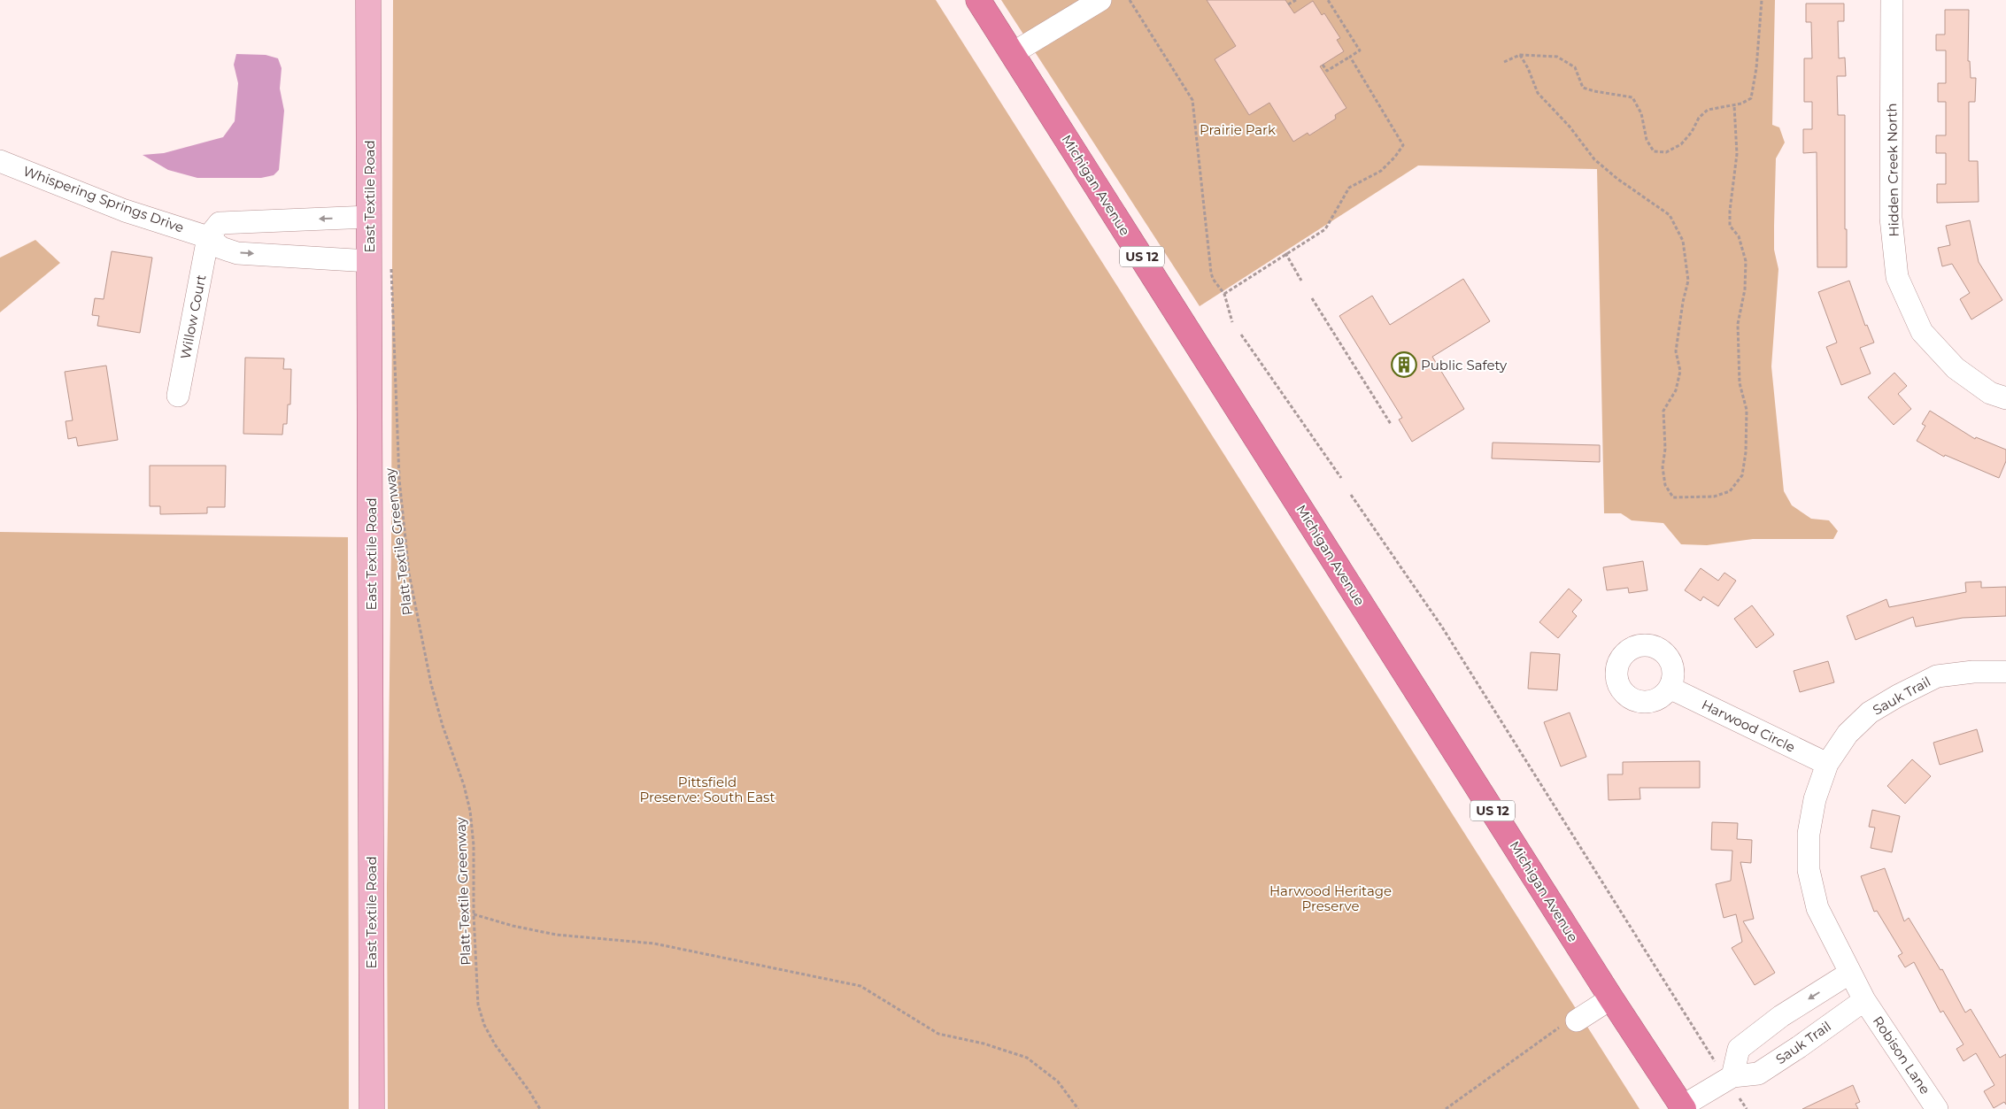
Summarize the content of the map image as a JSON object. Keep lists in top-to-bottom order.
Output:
{
  "streets": {
    "highway": ["Michigan Avenue", "US 12"],
    "main road": ["East Textile Road"],
    "street": [
      "Hidden Creek North",
      "Whispering Springs Drive",
      "Willow Court",
      "Sauk Trail",
      "Harwood Circle",
      "Robison Lane"
    ],
    "path": ["Platt-Textile Greenway"]
  },
  "crossings": [
    ["Michigan Avenue", "Sauk Trail"],
    ["East Textile Road", "Whispering Springs Drive"],
    ["East Textile Road", "Platt-Textile Greenway"],
    ["Whispering Springs Drive", "Willow Court"],
    ["Whispering Springs Drive", "Platt-Textile Greenway"],
    ["Sauk Trail", "Harwood Circle"],
    ["Sauk Trail", "Robison Lane"]
  ],
  "parks": ["Prairie Park", "Pittsfield Preserve: South East", "Harwood Heritage Preserve"],
  "places": {
    "building": ["Public Safety"]
  }
}
